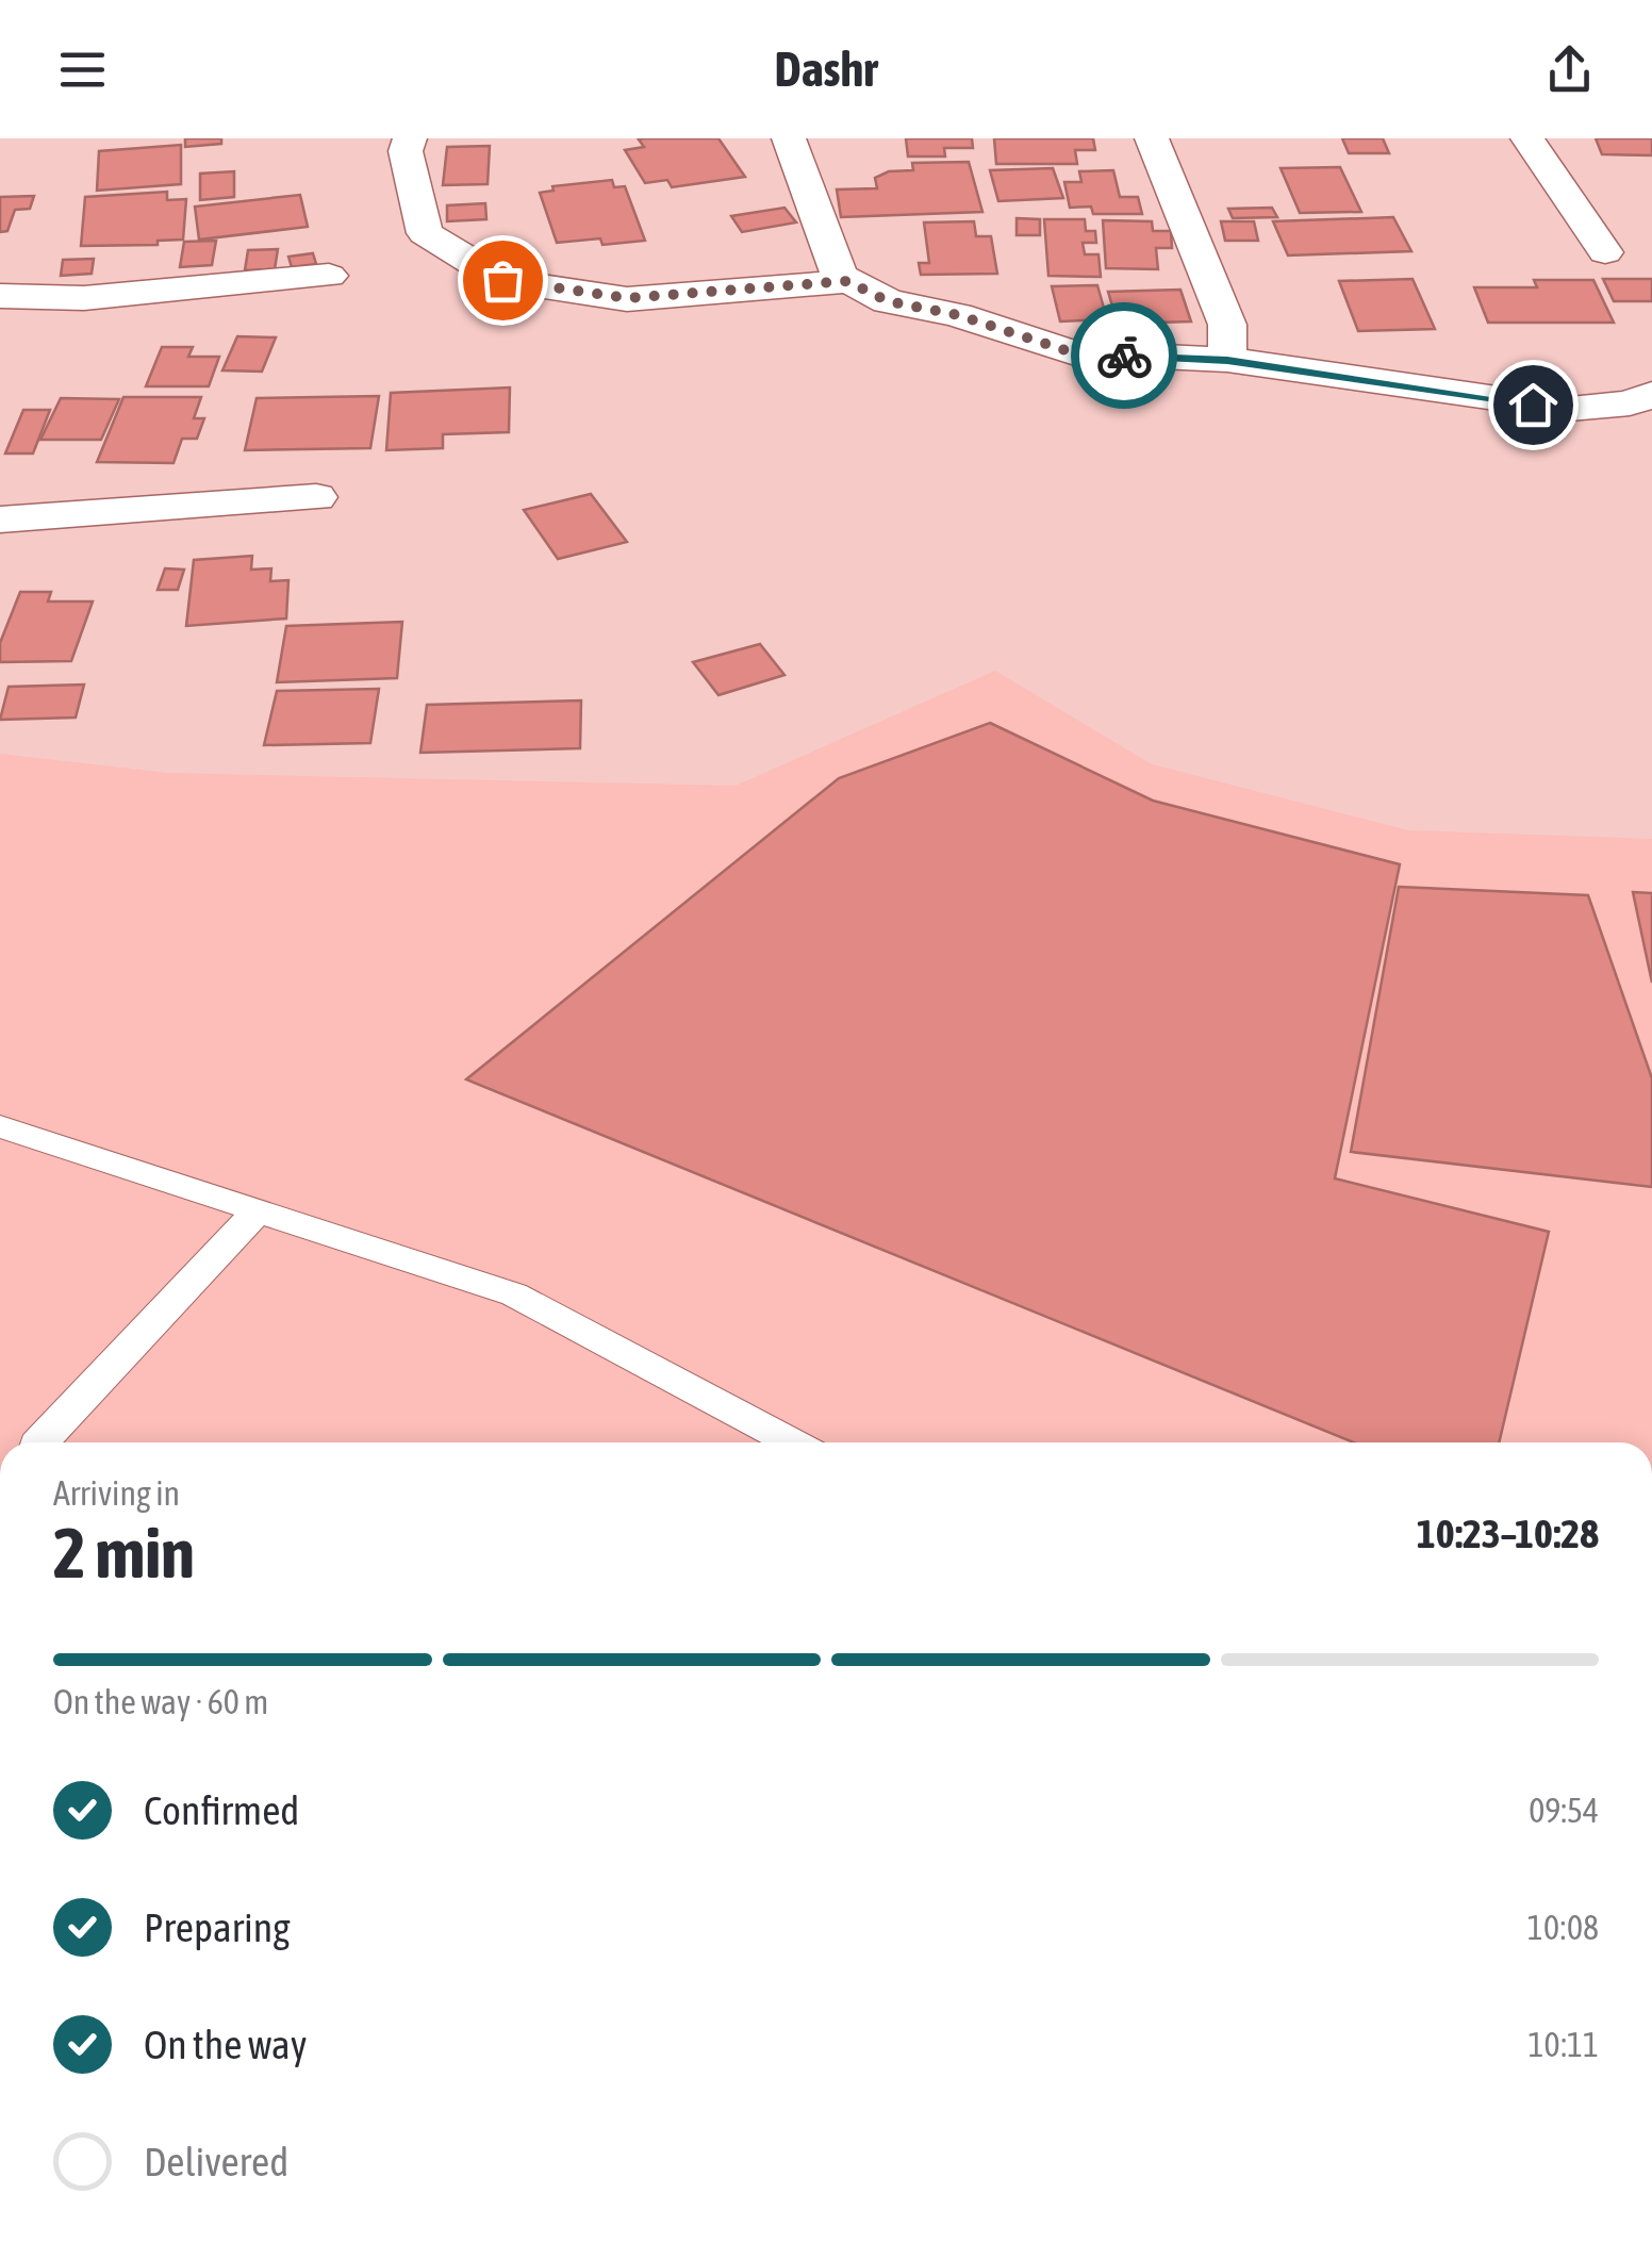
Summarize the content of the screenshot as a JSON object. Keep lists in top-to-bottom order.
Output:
{
  "page": {
    "header": "Dashr",
    "heading": ["2 min", "Arriving in", "10:23–10:28"],
    "bar": "On the way · 60 m",
    "list": [
      ["Confirmed", "09:54"],
      ["Preparing", "10:08"],
      ["On the way", "10:11"],
      "Delivered"
    ]
  }
}
